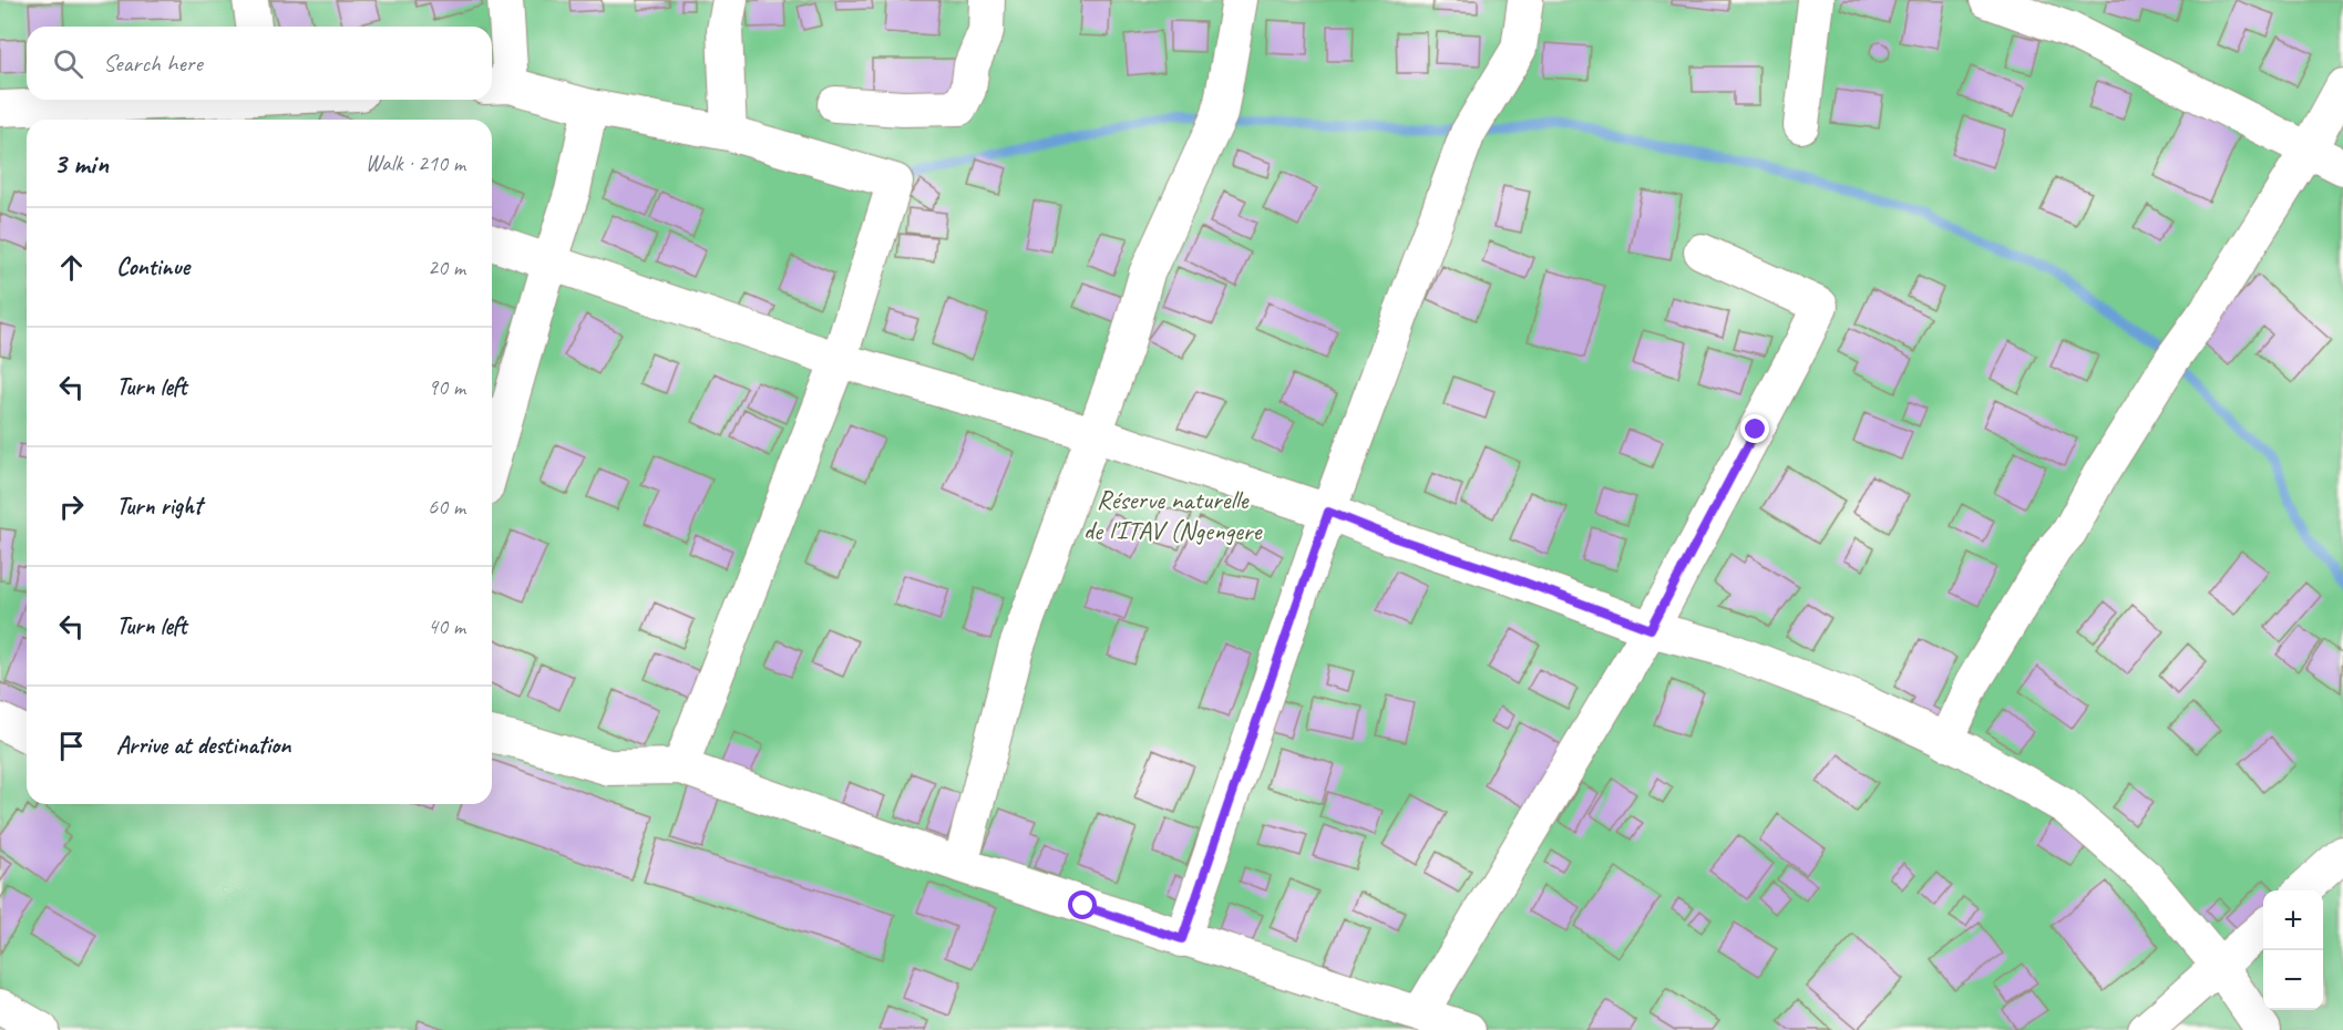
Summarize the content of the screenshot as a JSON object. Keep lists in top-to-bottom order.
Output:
{
  "parks": ["Réserve naturelle de l'ITAV (Ngengere"],
  "page": {
    "search": "Search here",
    "heading": ["3 min", "Walk · 210 m"],
    "list": [
      ["Continue", "20 m"],
      ["Turn left", "90 m"],
      ["Turn right", "60 m"],
      ["Turn left", "40 m"],
      "Arrive at destination"
    ],
    "map_buttons": ["+", "−"]
  }
}
